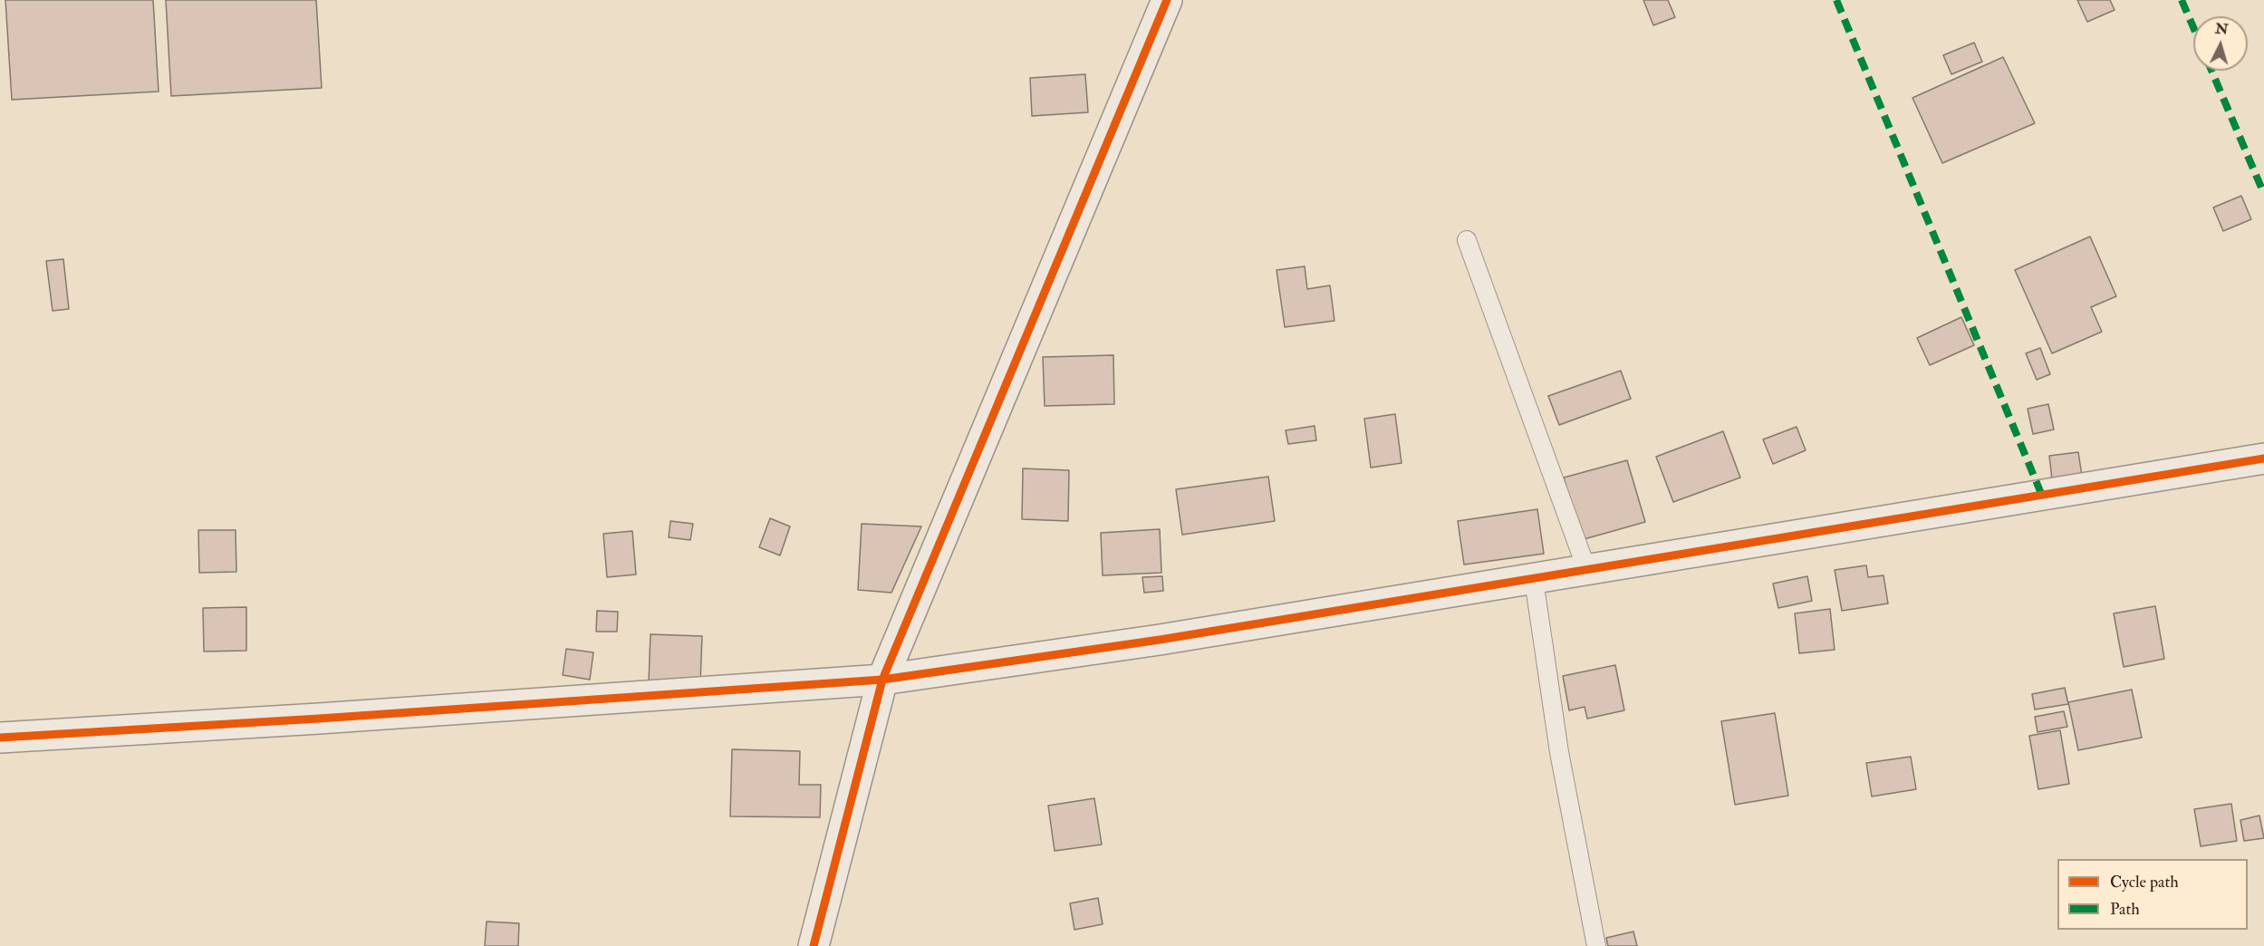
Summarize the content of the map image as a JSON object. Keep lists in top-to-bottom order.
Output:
{
  "legend": ["Cycle path", "Path"],
  "north": "top"
}
